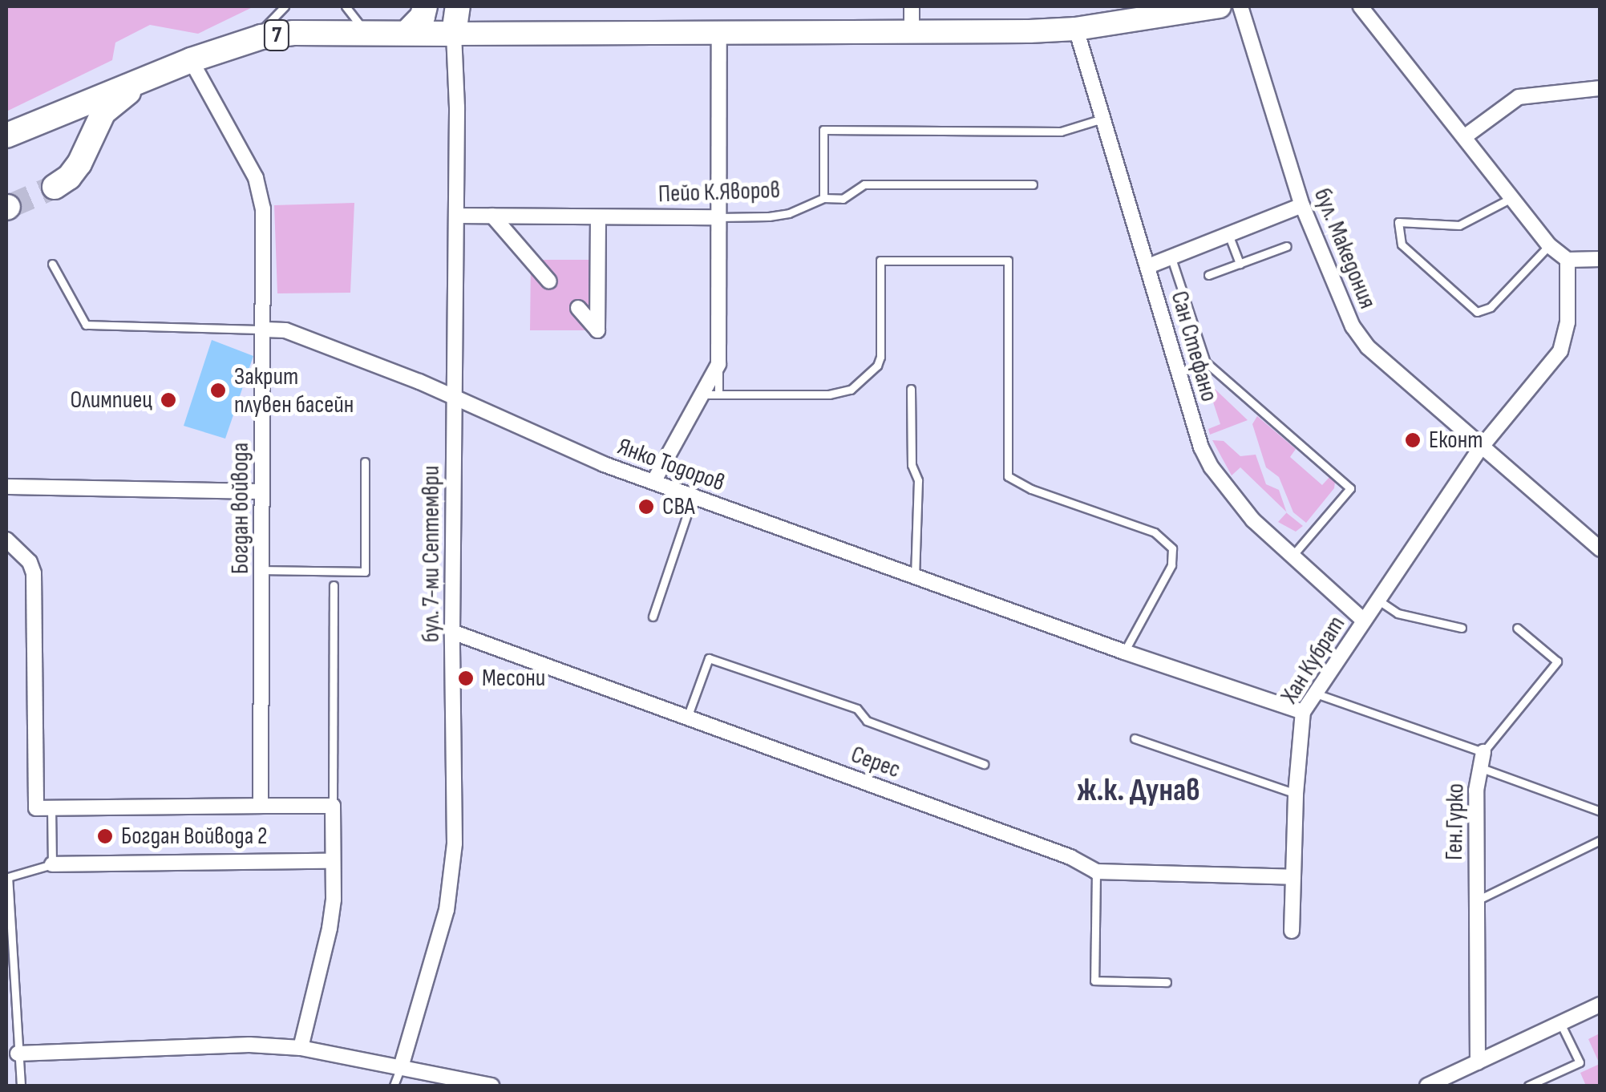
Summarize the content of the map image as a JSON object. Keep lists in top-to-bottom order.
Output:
{
  "streets": {
    "main road": ["7"],
    "street": [
      "Пейо К.Яворов",
      "бул. Македония",
      "Сан Стефано",
      "Янко Тодоров",
      "Богдан войвода",
      "бул. 7-ми Септември",
      "Хан Кубрат",
      "Серес",
      "Ген.Гурко"
    ]
  },
  "crossings": [
    ["7", "Богдан войвода"],
    ["7", "бул. 7-ми Септември"],
    ["Пейо К.Яворов", "бул. 7-ми Септември"],
    ["бул. Македония", "Хан Кубрат"],
    ["Сан Стефано", "Хан Кубрат"],
    ["Янко Тодоров", "Богдан войвода"],
    ["Янко Тодоров", "бул. 7-ми Септември"],
    ["Янко Тодоров", "Хан Кубрат"],
    ["бул. 7-ми Септември", "Серес"],
    ["Хан Кубрат", "Серес"]
  ],
  "districts": ["ж.к. Дунав"],
  "places": [
    "Закрит плувен басейн",
    "Олимпиец",
    "Еконт",
    "CBA",
    "Месони",
    "Богдан Войвода 2"
  ]
}
